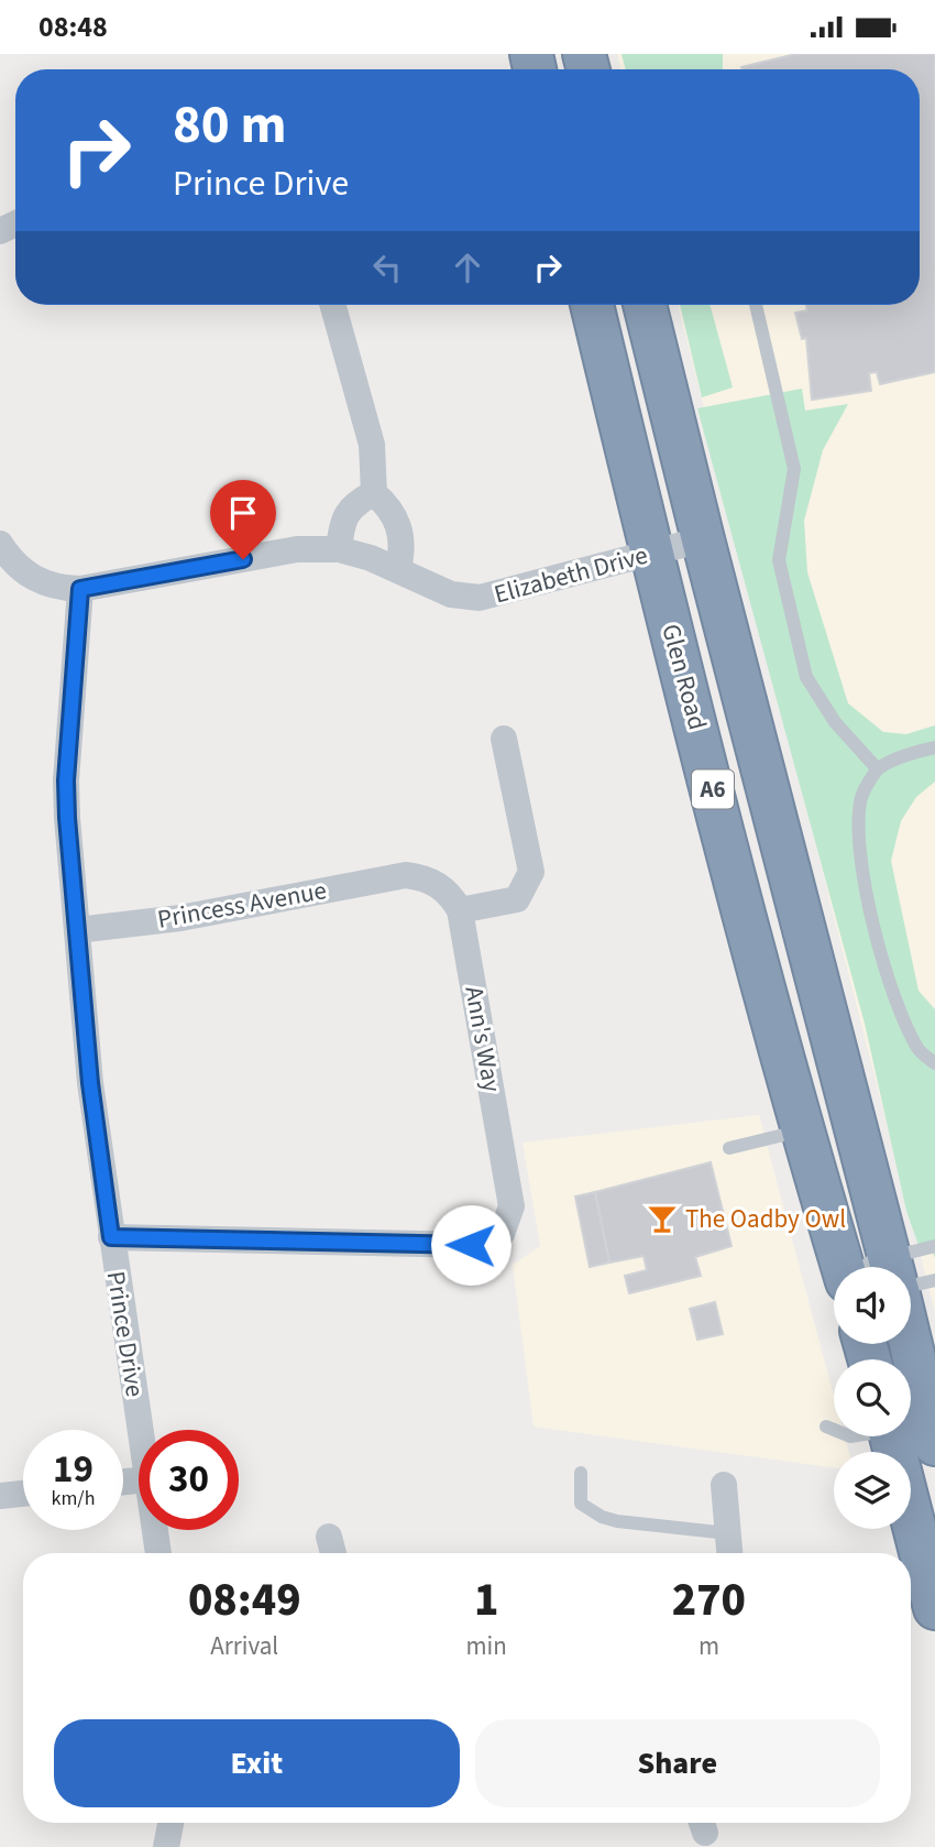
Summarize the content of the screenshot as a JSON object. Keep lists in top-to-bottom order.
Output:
{
  "streets": {
    "highway": ["Glen Road", "A6"],
    "street": [
      "Elizabeth Drive",
      "Princess Avenue",
      "Ann's Way",
      "Prince Drive"
    ]
  },
  "crossings": [
    ["Elizabeth Drive", "Glen Road"],
    ["Elizabeth Drive", "Prince Drive"],
    ["Princess Avenue", "Ann's Way"],
    ["Princess Avenue", "Prince Drive"],
    ["Ann's Way", "Prince Drive"]
  ],
  "places": {
    "bar": ["The Oadby Owl"]
  },
  "page": {
    "status": "08:48",
    "turn": ["80 m", "Prince Drive"],
    "speed": "19 km/h",
    "limit": "30",
    "eta": [
      "08:49",
      "Arrival",
      "1",
      "min",
      "270",
      "m"
    ],
    "buttons": ["Exit", "Share"]
  }
}
